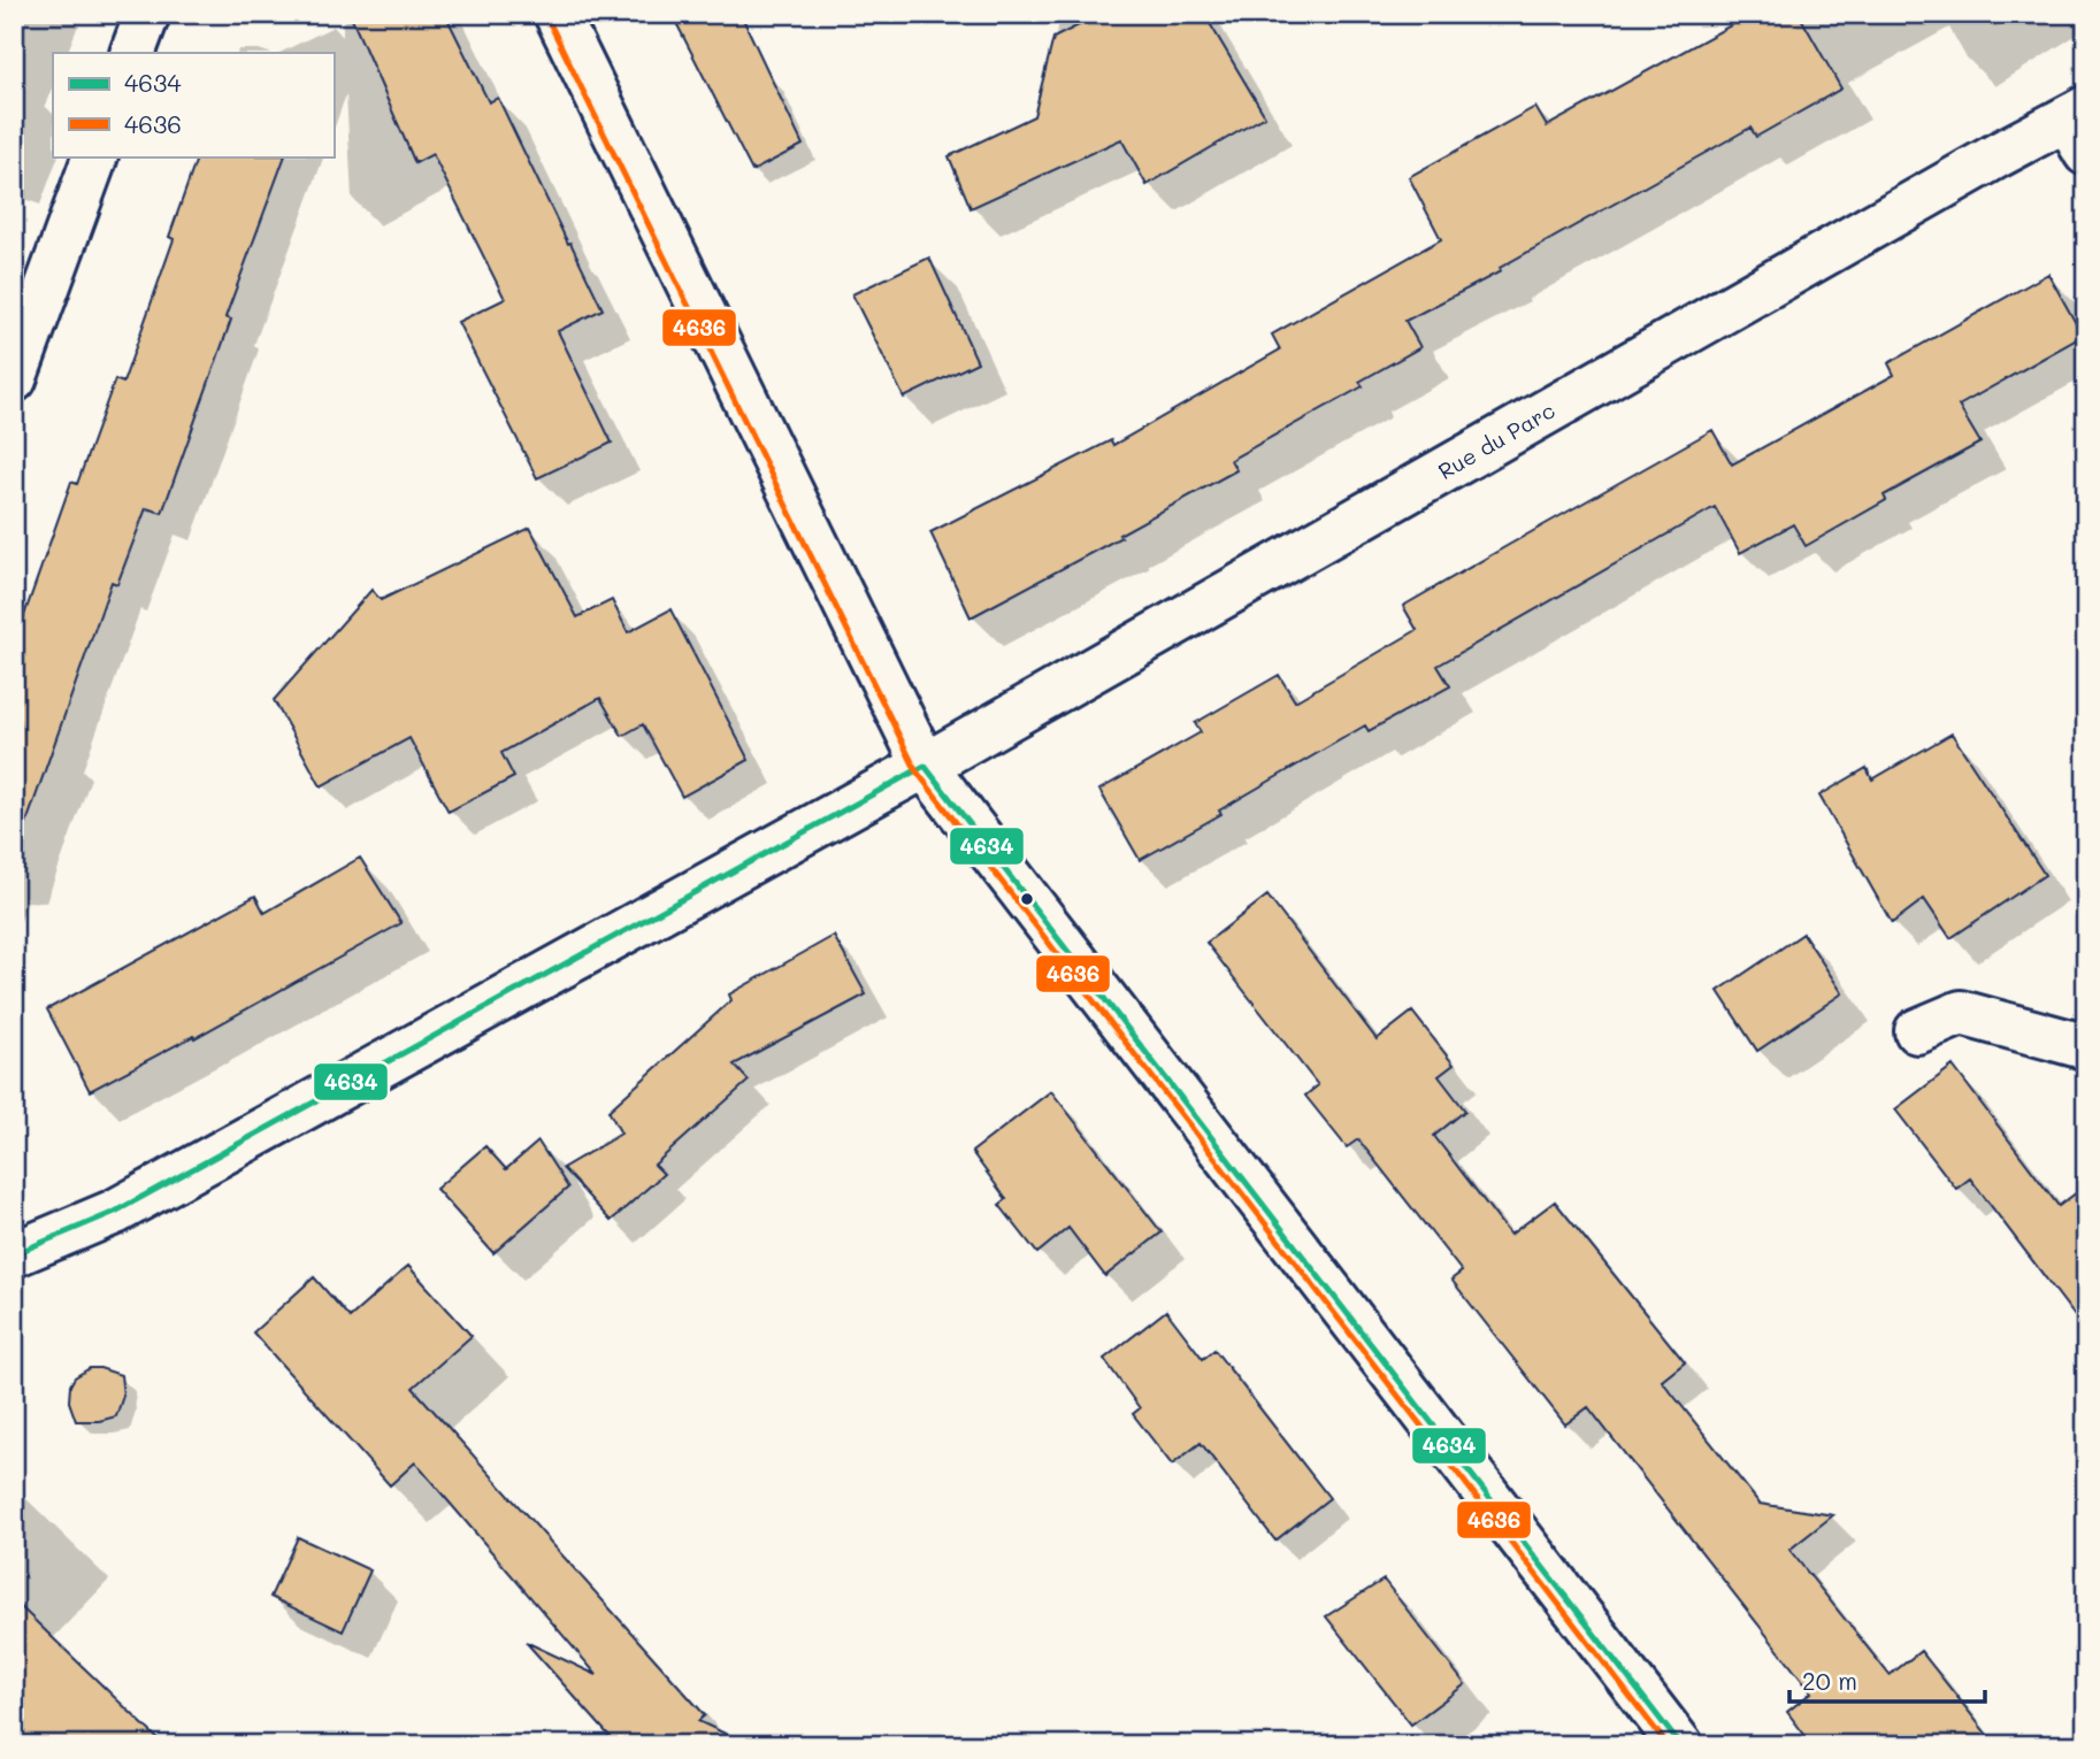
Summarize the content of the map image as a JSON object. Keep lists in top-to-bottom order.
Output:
{
  "streets": {
    "street": ["Rue du Parc"]
  },
  "lines": ["transit line 4636", "transit line 4634"],
  "legend": ["4634", "4636"],
  "scale_bar": "20 m"
}
